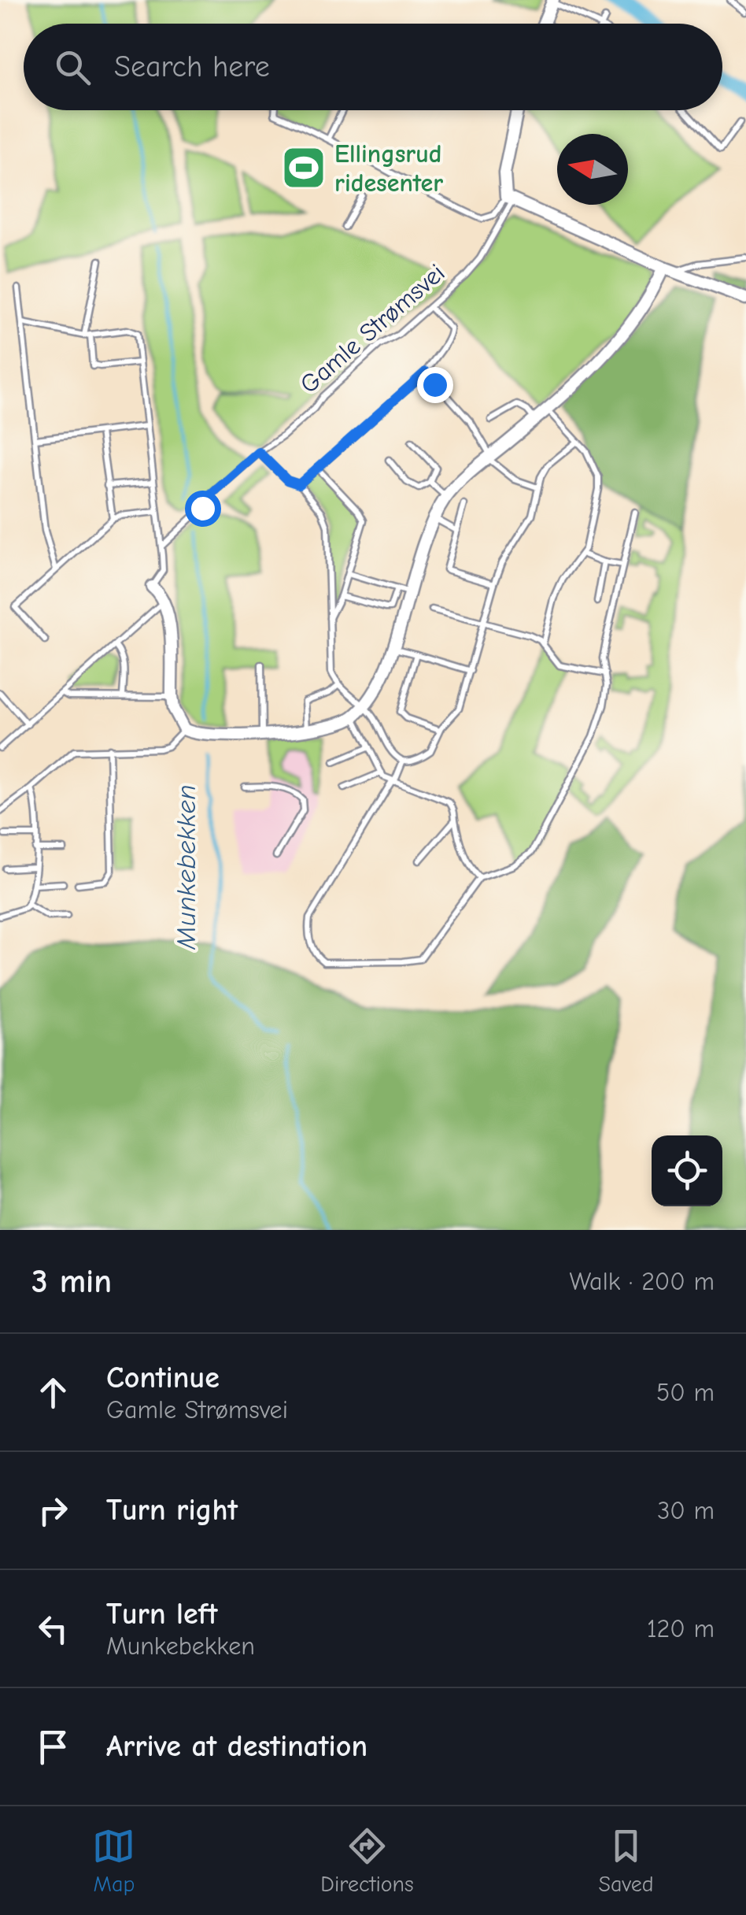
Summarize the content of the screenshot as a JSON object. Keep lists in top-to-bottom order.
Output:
{
  "streets": {
    "street": ["Gamle Strømsvei"]
  },
  "water": ["Munkebekken"],
  "places": {
    "sports": ["Ellingsrud ridesenter"]
  },
  "north": "left",
  "page": {
    "search": "Search here",
    "heading": ["3 min", "Walk · 200 m"],
    "list": [
      ["Continue", "Gamle Strømsvei", "50 m"],
      ["Turn right", "30 m"],
      ["Turn left", "Munkebekken", "120 m"],
      "Arrive at destination"
    ],
    "nav": ["Map", "Directions", "Saved"]
  }
}
